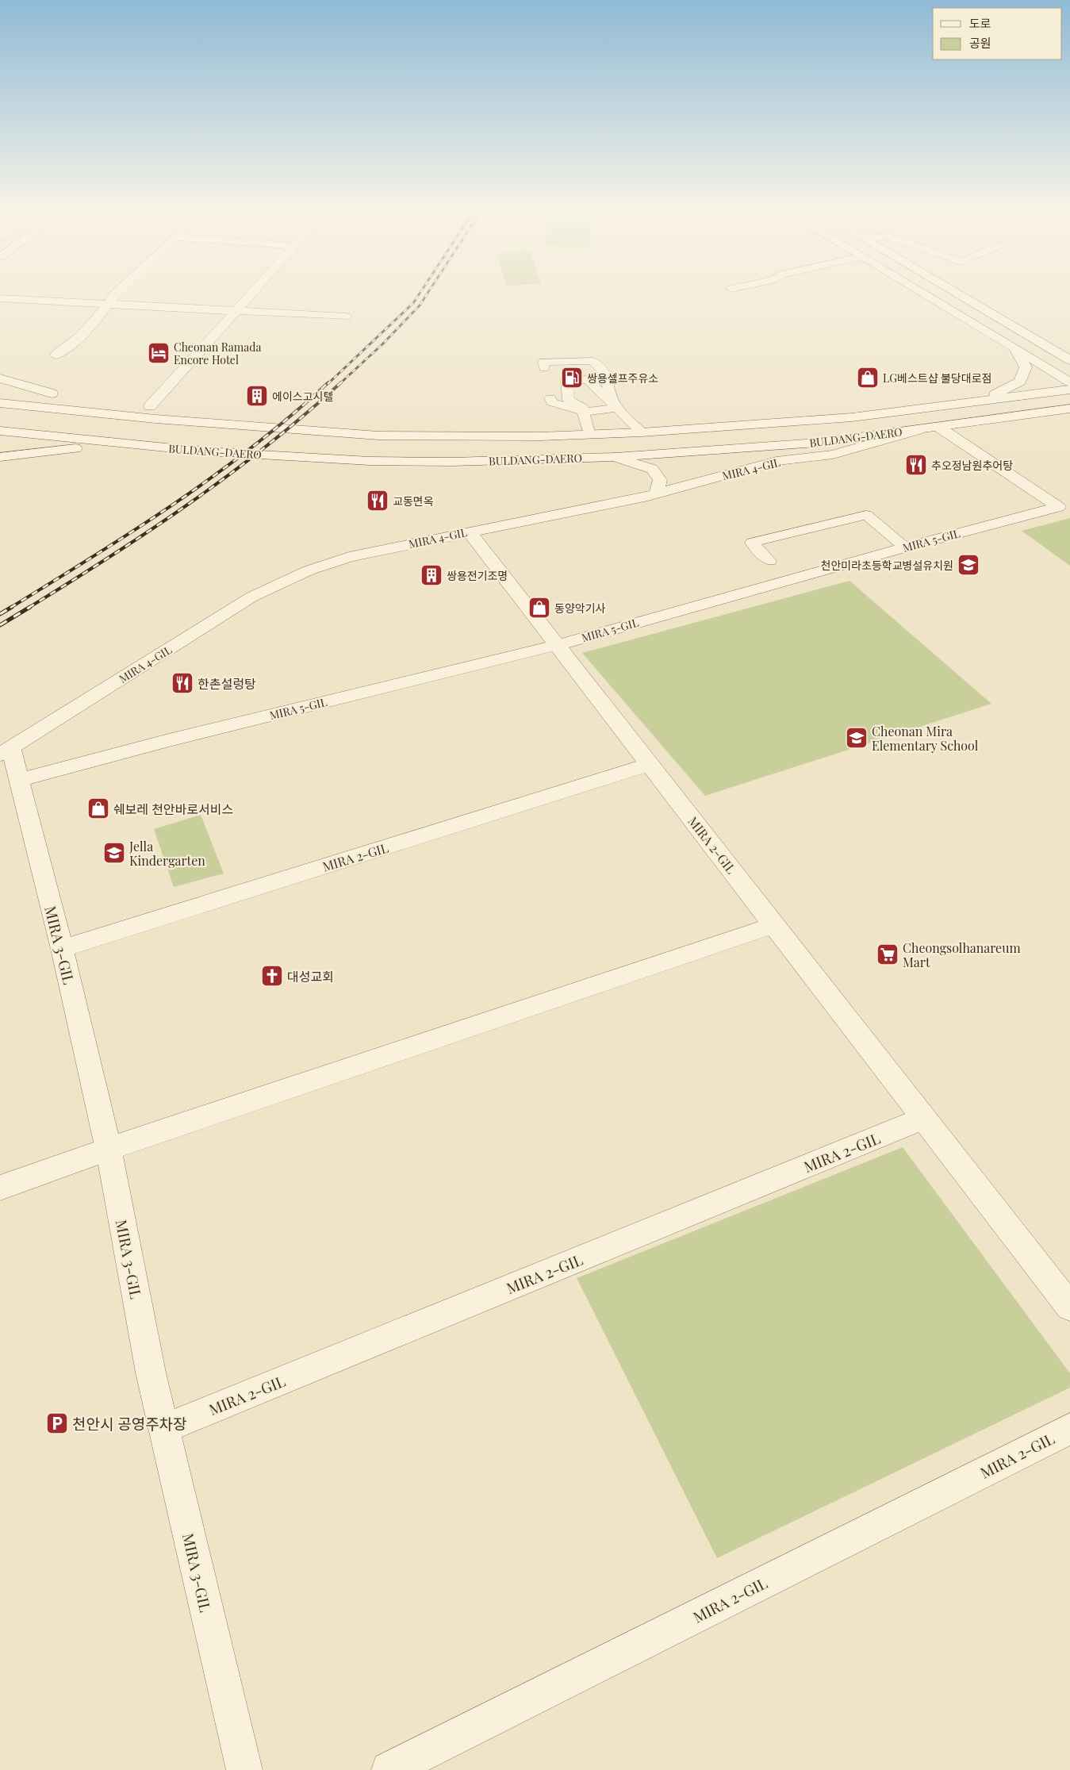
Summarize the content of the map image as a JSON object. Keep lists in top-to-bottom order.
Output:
{
  "streets": {
    "street": [
      "BULDANG-DAERO",
      "MIRA 4-GIL",
      "MIRA 5-GIL",
      "MIRA 2-GIL",
      "MIRA 3-GIL"
    ]
  },
  "crossings": [
    ["BULDANG-DAERO", "MIRA 4-GIL"],
    ["BULDANG-DAERO", "MIRA 5-GIL"],
    ["MIRA 4-GIL", "MIRA 2-GIL"],
    ["MIRA 4-GIL", "MIRA 3-GIL"],
    ["MIRA 5-GIL", "MIRA 2-GIL"],
    ["MIRA 5-GIL", "MIRA 3-GIL"],
    ["MIRA 2-GIL", "MIRA 3-GIL"]
  ],
  "places": {
    "hotel": ["Cheonan Ramada Encore Hotel"],
    "fuel station": ["쌍용셀프주유소"],
    "shop": ["LG베스트샵 불당대로점", "동양악기사", "쉐보레 천안바로서비스"],
    "building": ["에이스고시텔", "쌍용전기조명"],
    "restaurant": ["추오정남원추어탕", "교동면옥", "한촌설렁탕"],
    "school or university": ["천안미라초등학교병설유치원", "Cheonan Mira Elementary School", "Jella Kindergarten"],
    "supermarket": ["Cheongsolhanareum Mart"],
    "church": ["대성교회"],
    "parking": ["천안시 공영주차장"]
  },
  "legend": ["도로", "공원"]
}
